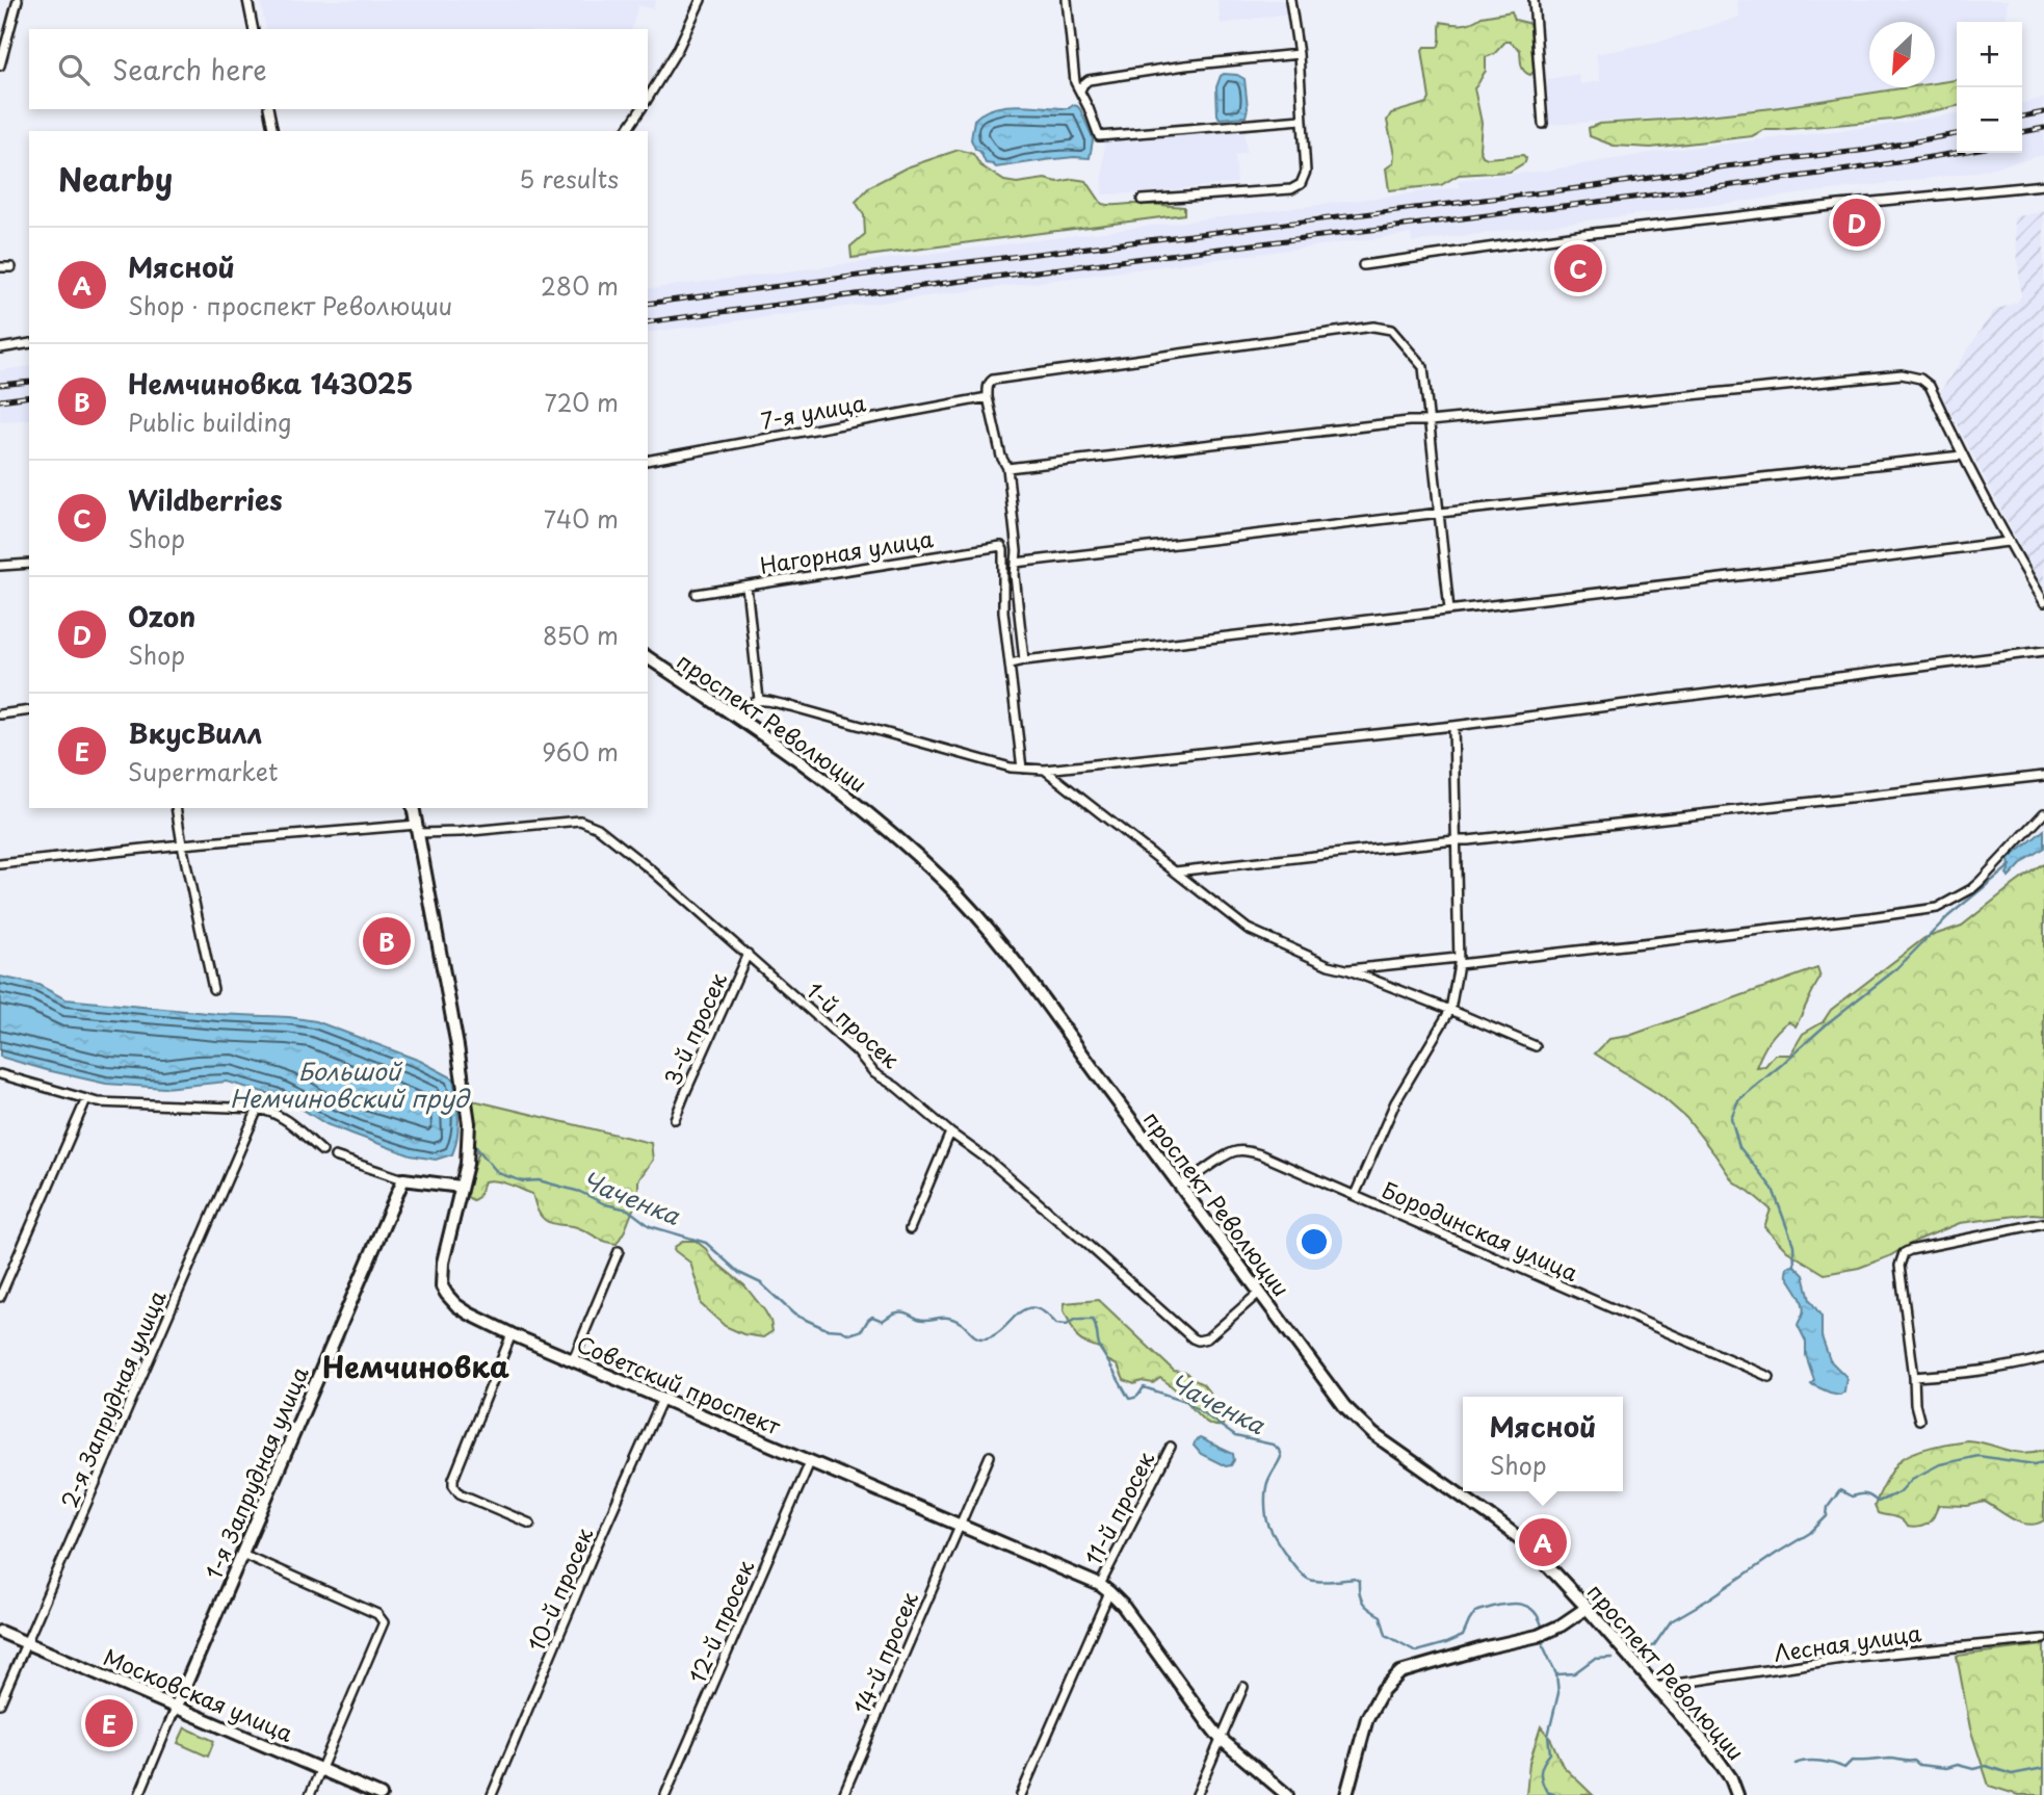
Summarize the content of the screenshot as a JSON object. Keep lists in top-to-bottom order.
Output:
{
  "streets": {
    "street": [
      "7-я улица",
      "Нагорная улица",
      "проспект Революции",
      "1-й просек",
      "3-й просек",
      "Бородинская улица",
      "Советский проспект",
      "2-я Запрудная улица",
      "1-я Запрудная улица",
      "11-й просек",
      "10-й просек",
      "12-й просек",
      "Лесная улица",
      "14-й просек",
      "Московская улица"
    ]
  },
  "crossings": [
    ["проспект Революции", "1-й просек"],
    ["проспект Революции", "Бородинская улица"],
    ["проспект Революции", "Лесная улица"],
    ["1-й просек", "3-й просек"],
    ["1-й просек", "Советский проспект"],
    ["Советский проспект", "11-й просек"],
    ["Советский проспект", "10-й просек"],
    ["Советский проспект", "12-й просек"],
    ["Советский проспект", "14-й просек"],
    ["2-я Запрудная улица", "Московская улица"],
    ["1-я Запрудная улица", "Московская улица"]
  ],
  "districts": ["Немчиновка"],
  "water": ["Большой Немчиновский пруд", "Чаченка"],
  "north": "bottom left",
  "page": {
    "map_buttons": ["+", "−"],
    "search": "Search here",
    "heading": ["Nearby", "5 results"],
    "pins": [
      "D",
      "C",
      "B",
      "A",
      "E"
    ],
    "list": [
      {
        "mark": "A",
        "name": "Мясной",
        "note": "Shop · проспект Революции",
        "value": "280 m"
      },
      {
        "mark": "B",
        "name": "Немчиновка 143025",
        "note": "Public building",
        "value": "720 m"
      },
      {
        "mark": "C",
        "name": "Wildberries",
        "note": "Shop",
        "value": "740 m"
      },
      {
        "mark": "D",
        "name": "Ozon",
        "note": "Shop",
        "value": "850 m"
      },
      {
        "mark": "E",
        "name": "ВкусВилл",
        "note": "Supermarket",
        "value": "960 m"
      }
    ],
    "popup": ["Мясной", "Shop"]
  }
}
